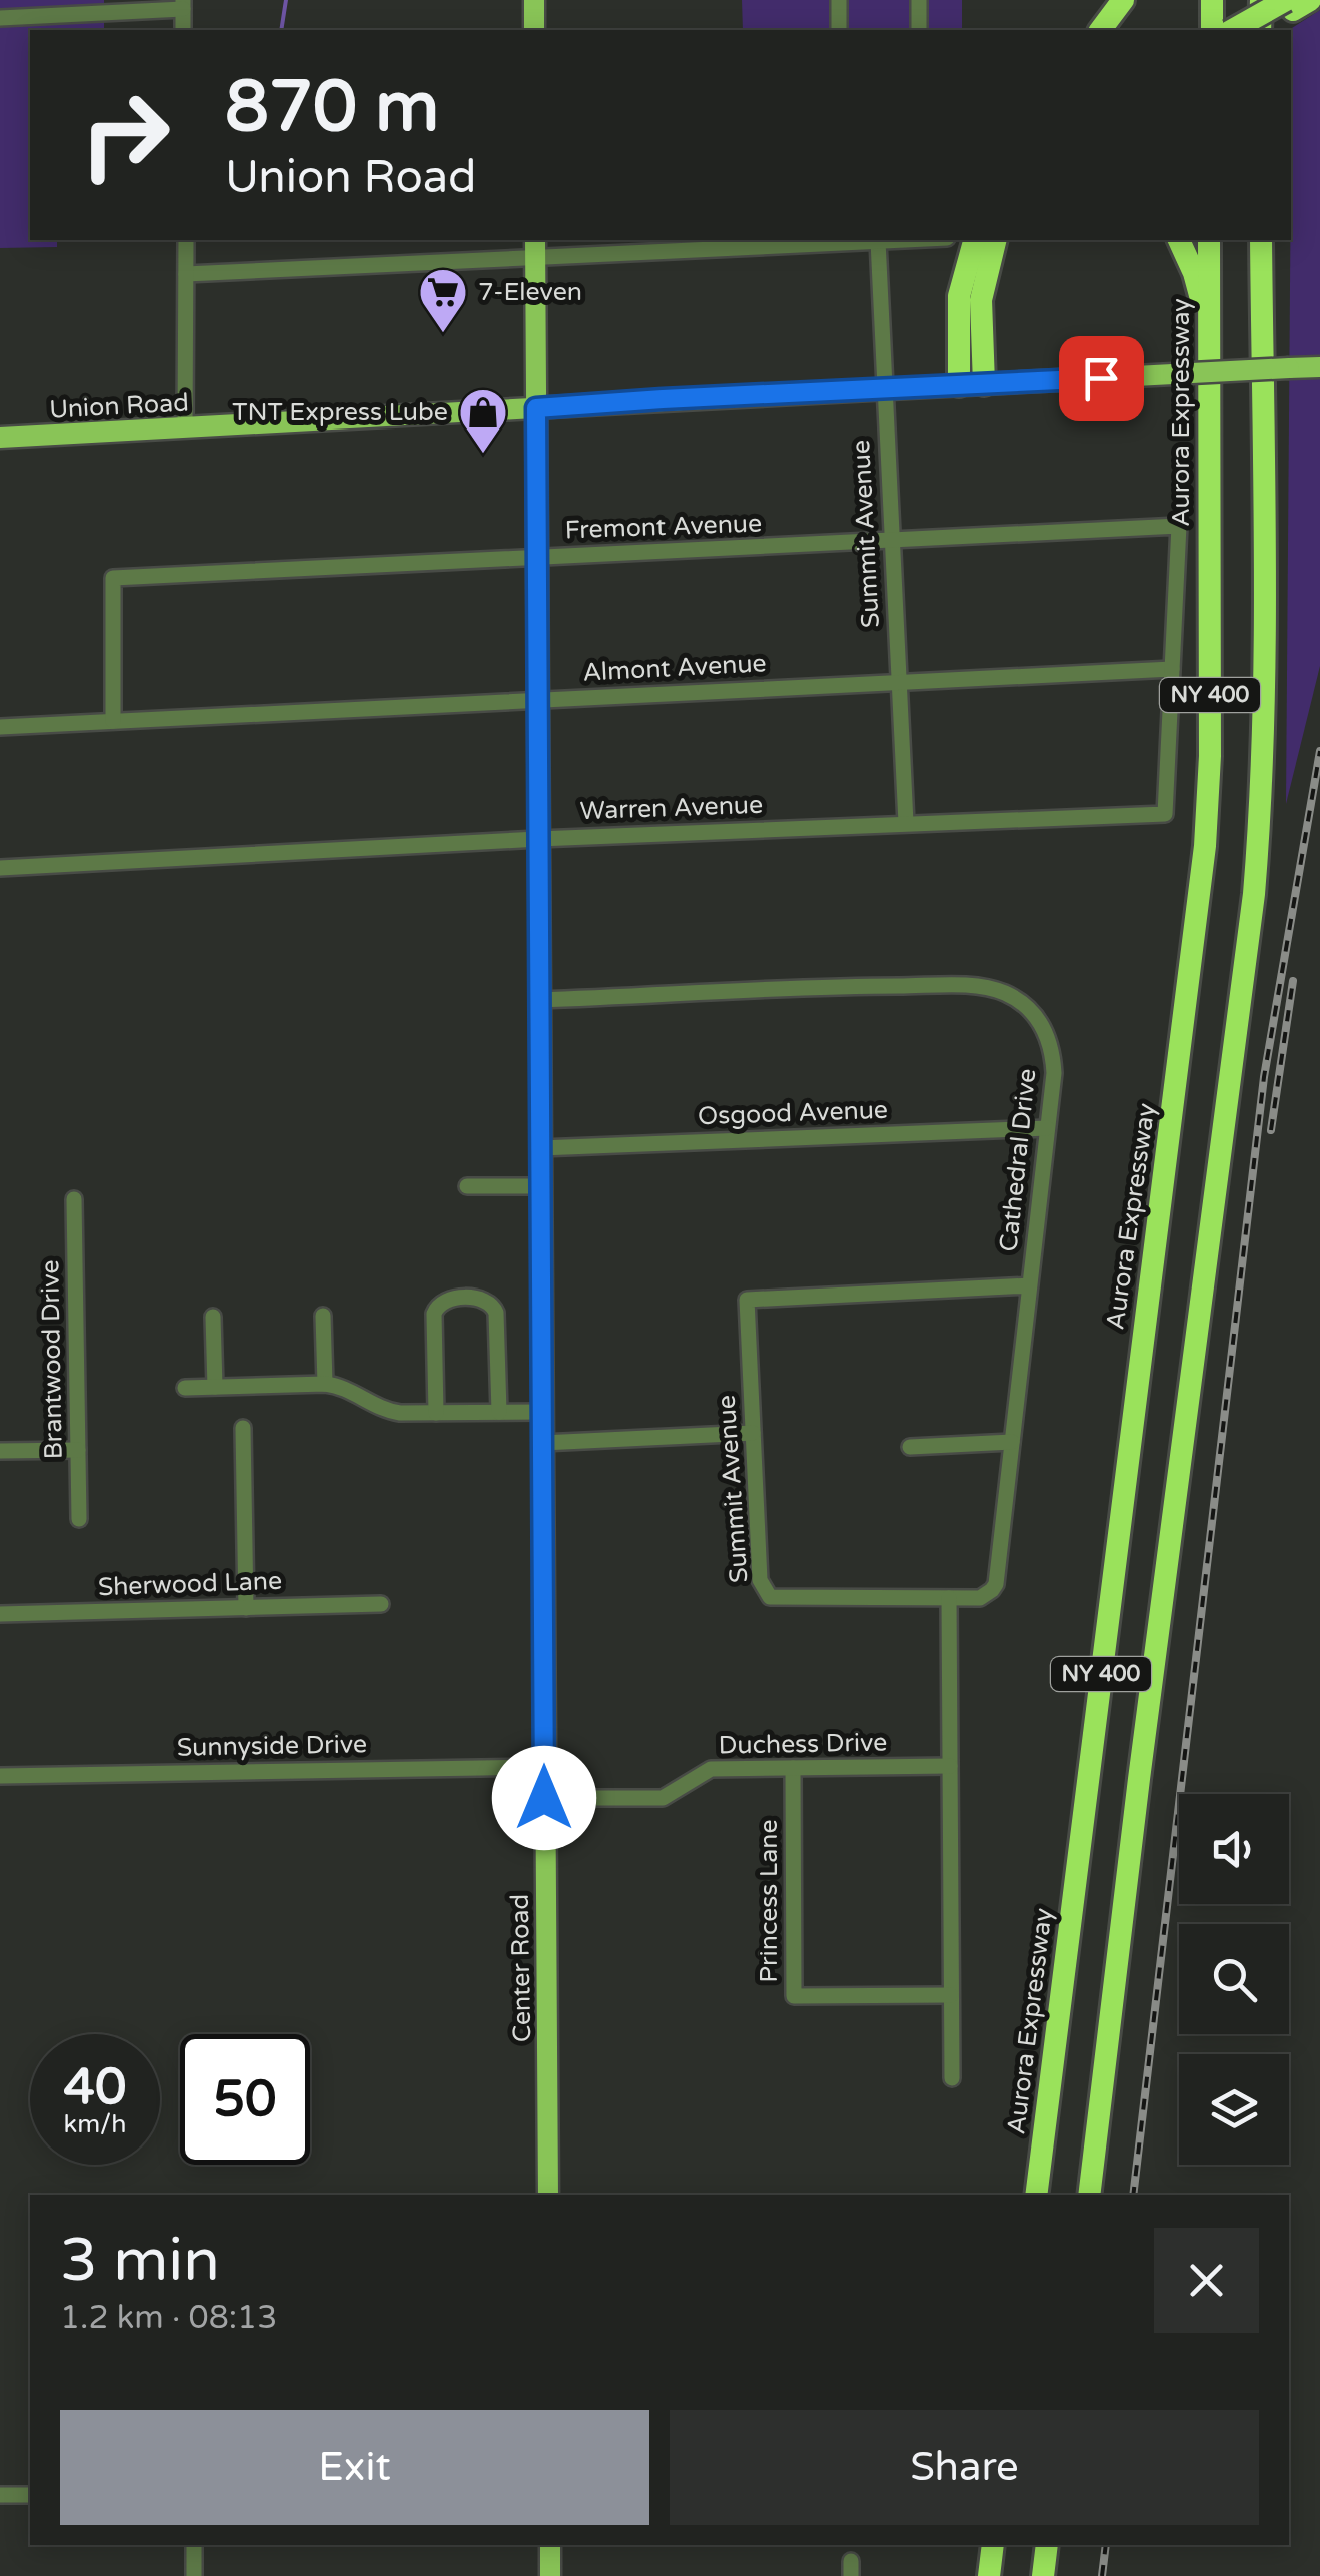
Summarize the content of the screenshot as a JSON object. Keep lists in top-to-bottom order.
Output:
{
  "streets": {
    "highway": ["Aurora Expressway", "NY 400"],
    "main road": ["Union Road", "Center Road"],
    "street": [
      "Fremont Avenue",
      "Summit Avenue",
      "Almont Avenue",
      "Warren Avenue",
      "Osgood Avenue",
      "Cathedral Drive",
      "Brantwood Drive",
      "Sherwood Lane",
      "Duchess Drive",
      "Sunnyside Drive",
      "Princess Lane"
    ]
  },
  "crossings": [
    ["Union Road", "Summit Avenue"],
    ["Union Road", "Center Road"],
    ["Fremont Avenue", "Summit Avenue"],
    ["Fremont Avenue", "Almont Avenue"],
    ["Fremont Avenue", "Warren Avenue"],
    ["Fremont Avenue", "Center Road"],
    ["Summit Avenue", "Almont Avenue"],
    ["Summit Avenue", "Warren Avenue"],
    ["Summit Avenue", "Cathedral Drive"],
    ["Almont Avenue", "Warren Avenue"],
    ["Almont Avenue", "Center Road"],
    ["Warren Avenue", "Center Road"],
    ["Osgood Avenue", "Cathedral Drive"],
    ["Osgood Avenue", "Center Road"],
    ["Cathedral Drive", "Center Road"],
    ["Duchess Drive", "Princess Lane"],
    ["Duchess Drive", "Center Road"],
    ["Sunnyside Drive", "Center Road"]
  ],
  "places": {
    "supermarket": ["7-Eleven"],
    "shop": ["TNT Express Lube"]
  },
  "page": {
    "turn": ["870 m", "Union Road"],
    "speed": "40 km/h",
    "limit": "50",
    "heading": ["3 min", "1.2 km · 08:13"],
    "buttons": ["Exit", "Share"]
  }
}
